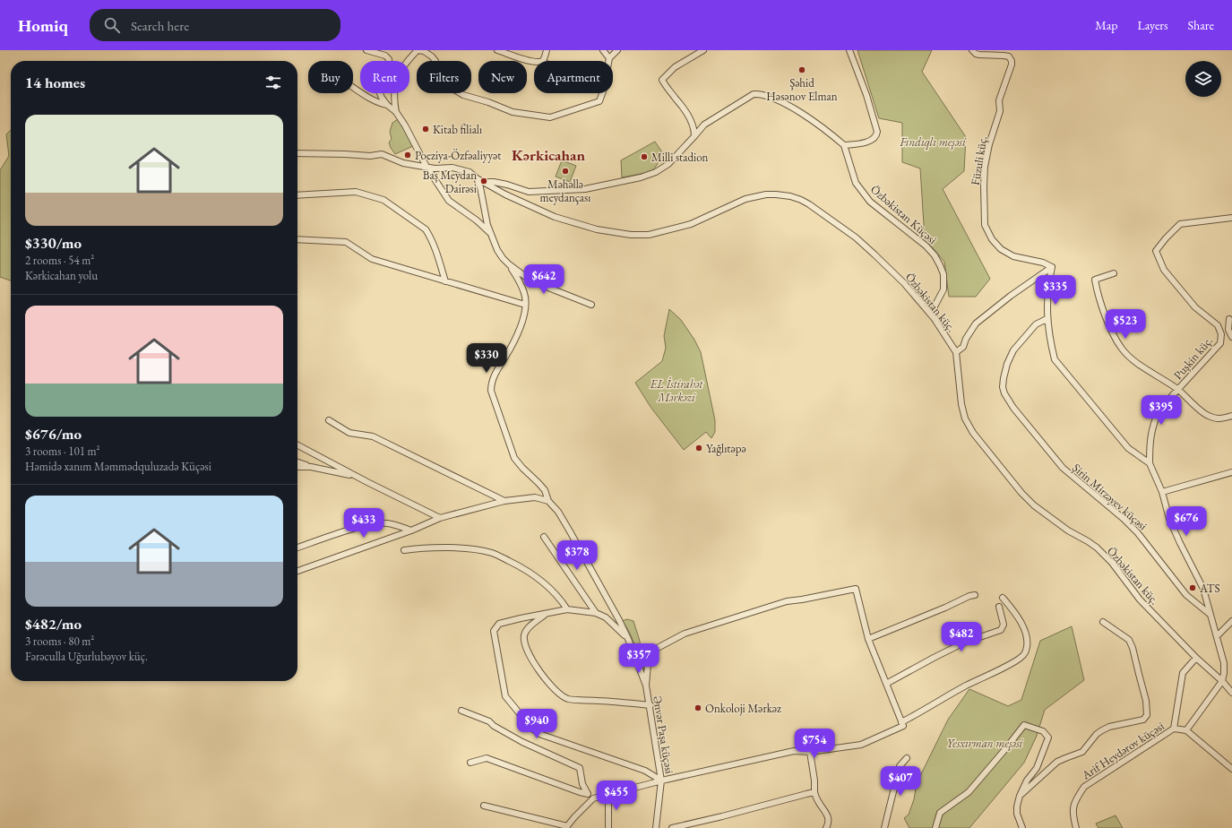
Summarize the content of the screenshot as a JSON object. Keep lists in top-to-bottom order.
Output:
{
  "streets": {
    "street": [
      "Füzuli küç.",
      "Özbəkistan Küçəsi",
      "Özbəkistan küç.",
      "Puşkin küç.",
      "Şirin Mirzəyev küçəsi",
      "Ənvər Paşa küçəsi",
      "Arif Heydərov küçəsi"
    ]
  },
  "crossings": [
    ["Özbəkistan Küçəsi", "Özbəkistan küç."]
  ],
  "districts": ["Kərkicahan"],
  "parks": ["Fındıqlı meşəsi", "EL İstirahət Mərkəzi", "Yesxırman meşəsi"],
  "places": [
    "Şəhid Həsənov Elman",
    "Kitab filialı",
    "Poeziya-Özfəaliyyət",
    "Milli stadion",
    "Məhəllə meydançası",
    "Baş Meydan Dairəsi",
    "Yağlıtəpə",
    "ATS",
    "Onkoloji Mərkəz"
  ],
  "page": {
    "header": "Homiq",
    "search": "Search here",
    "nav": ["Map", "Layers", "Share"],
    "chip": [
      "Buy",
      "Rent",
      "Filters",
      "New",
      "Apartment"
    ],
    "heading": "14 homes",
    "list": [
      {
        "name": "$330/mo",
        "note": "2 rooms · 54 m² · Kərkicahan yolu"
      },
      {
        "name": "$676/mo",
        "note": "3 rooms · 101 m² · Həmidə xanım Məmmədquluzadə Küçəsi"
      },
      {
        "name": "$482/mo",
        "note": "3 rooms · 80 m² · Fərəculla Uğurlubəyov küç."
      }
    ],
    "price": [
      "$642",
      "$335",
      "$523",
      "$330",
      "$395",
      "$676",
      "$433",
      "$378",
      "$482",
      "$357",
      "$940",
      "$754",
      "$407",
      "$455"
    ]
  }
}
